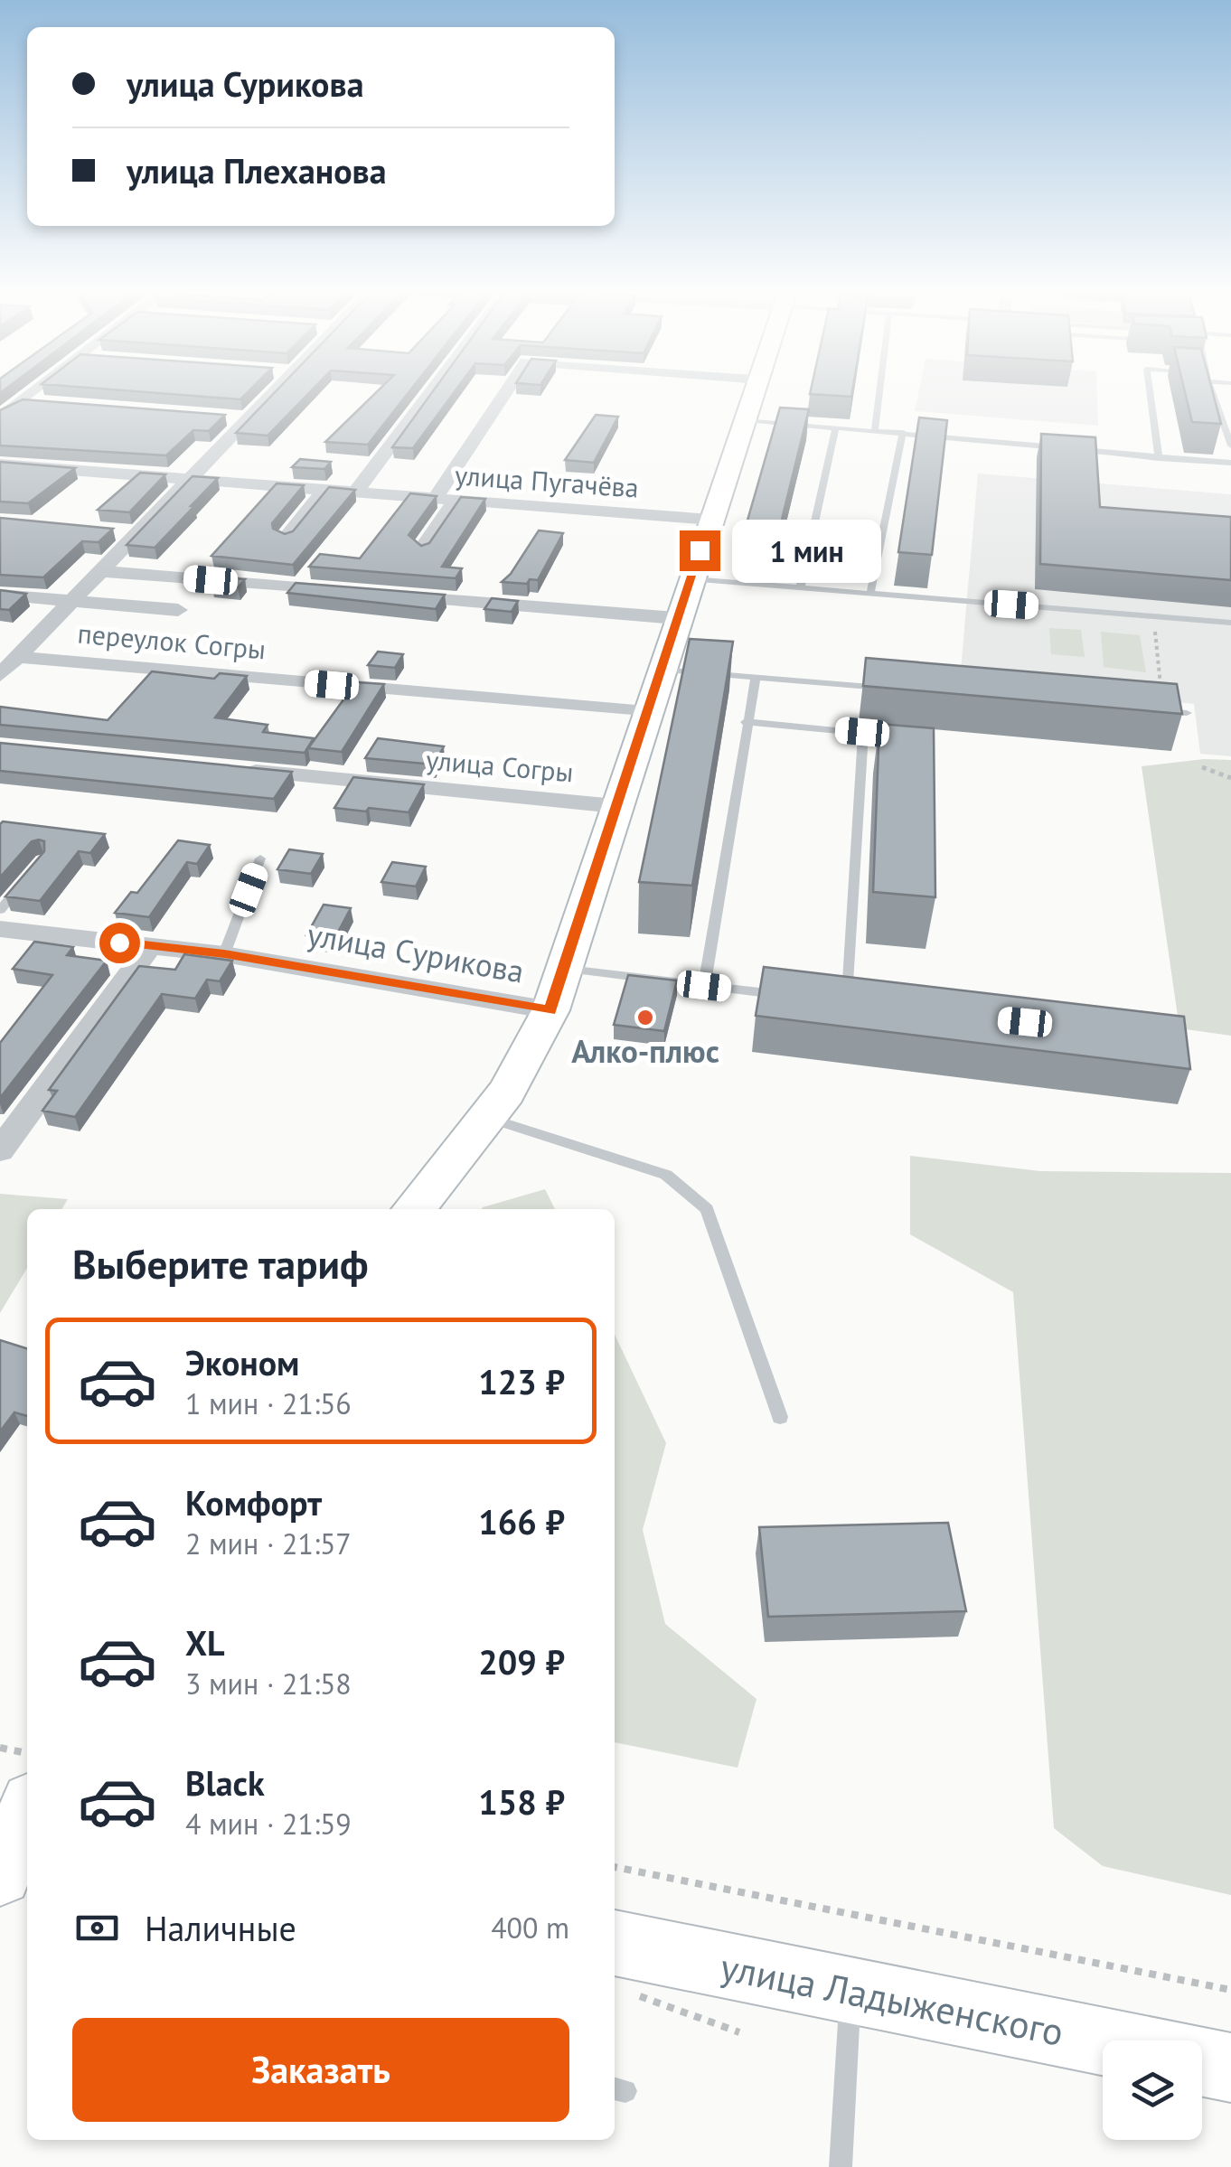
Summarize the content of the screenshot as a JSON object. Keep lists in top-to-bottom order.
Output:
{
  "streets": {
    "main road": ["улица Ладыженского"],
    "street": [
      "улица Пугачёва",
      "переулок Согры",
      "улица Согры",
      "улица Сурикова"
    ]
  },
  "places": ["Алко-плюс"],
  "page": {
    "banner": ["улица Сурикова", "улица Плеханова"],
    "bubble": "1 мин",
    "heading": "Выберите тариф",
    "list": [
      {
        "name": "Эконом",
        "note": "1 мин · 21:56",
        "value": "123 ₽"
      },
      {
        "name": "Комфорт",
        "note": "2 мин · 21:57",
        "value": "166 ₽"
      },
      {
        "name": "XL",
        "note": "3 мин · 21:58",
        "value": "209 ₽"
      },
      {
        "name": "Black",
        "note": "4 мин · 21:59",
        "value": "158 ₽"
      }
    ],
    "pay": ["Наличные", "400 m"],
    "buttons": "Заказать"
  }
}
